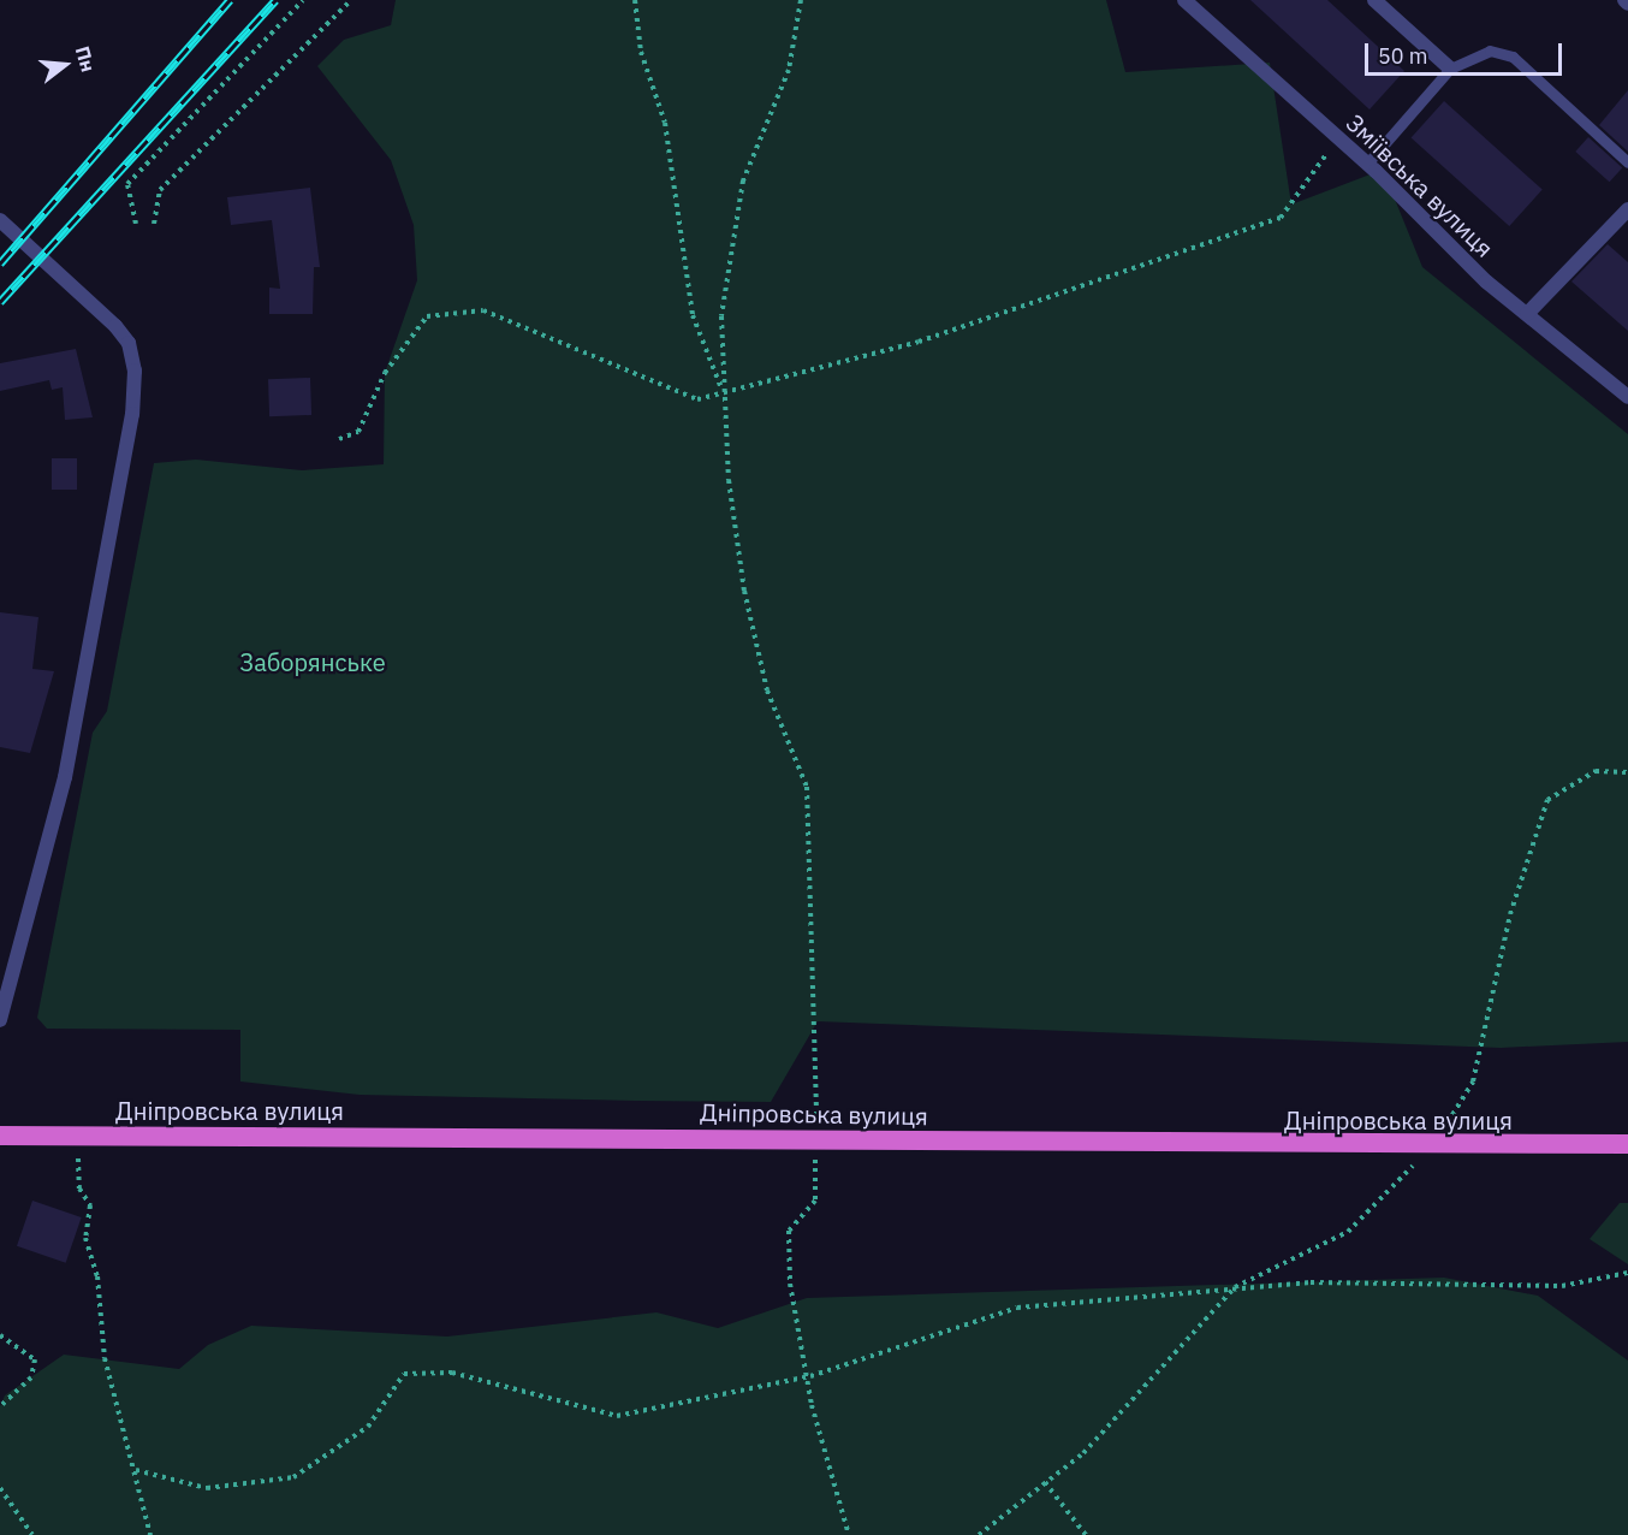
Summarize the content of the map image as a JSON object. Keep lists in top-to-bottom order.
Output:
{
  "streets": {
    "highway": ["Дніпровська вулиця"],
    "street": ["Зміївська вулиця"]
  },
  "parks": ["Заборянське"],
  "scale_bar": "50 m",
  "north": "right"
}
